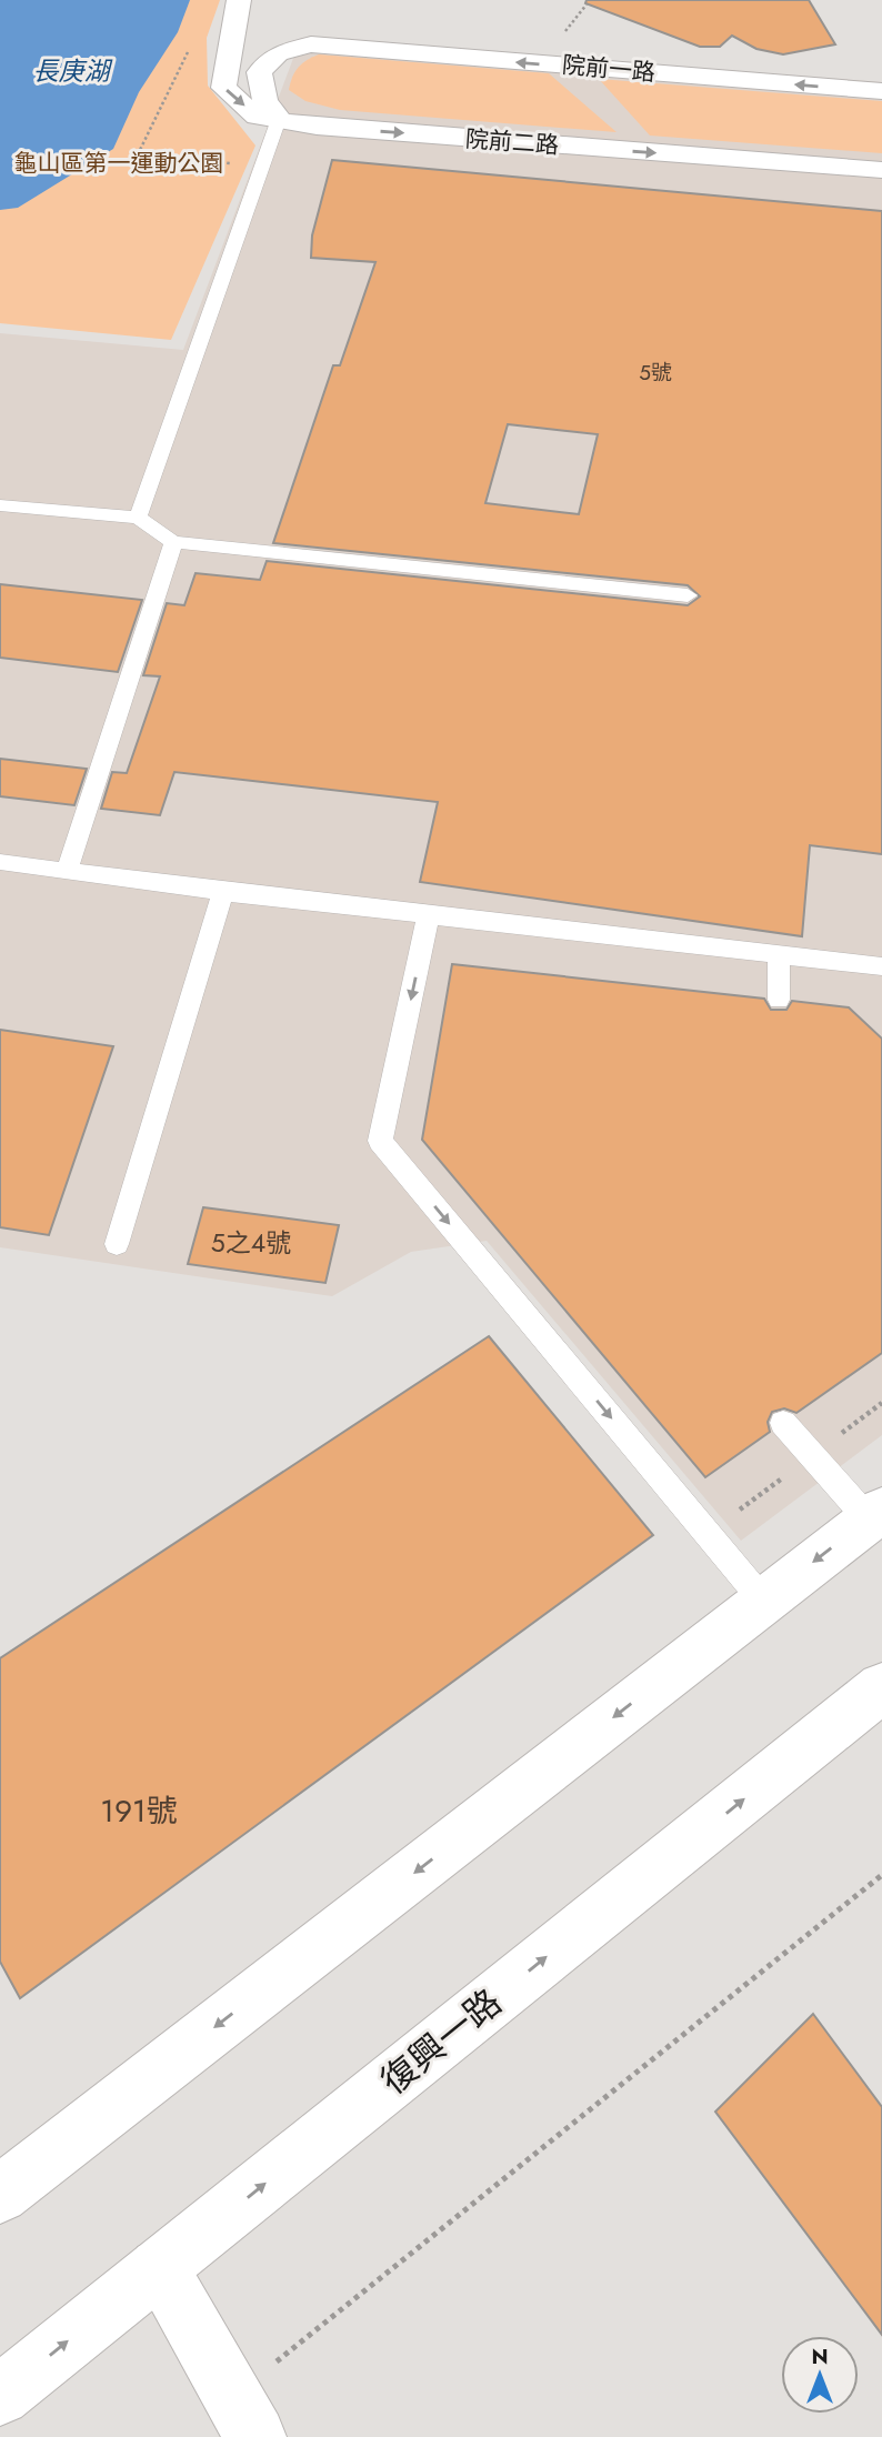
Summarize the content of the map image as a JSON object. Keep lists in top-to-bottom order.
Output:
{
  "streets": {
    "street": ["院前一路", "院前二路", "復興一路"]
  },
  "crossings": [
    ["院前一路", "院前二路"]
  ],
  "one_way": ["院前一路", "院前二路"],
  "water": ["長庚湖"],
  "parks": ["龜山區第一運動公園"],
  "house_numbers": ["5號", "5之4號", "191號"],
  "north": "top"
}
